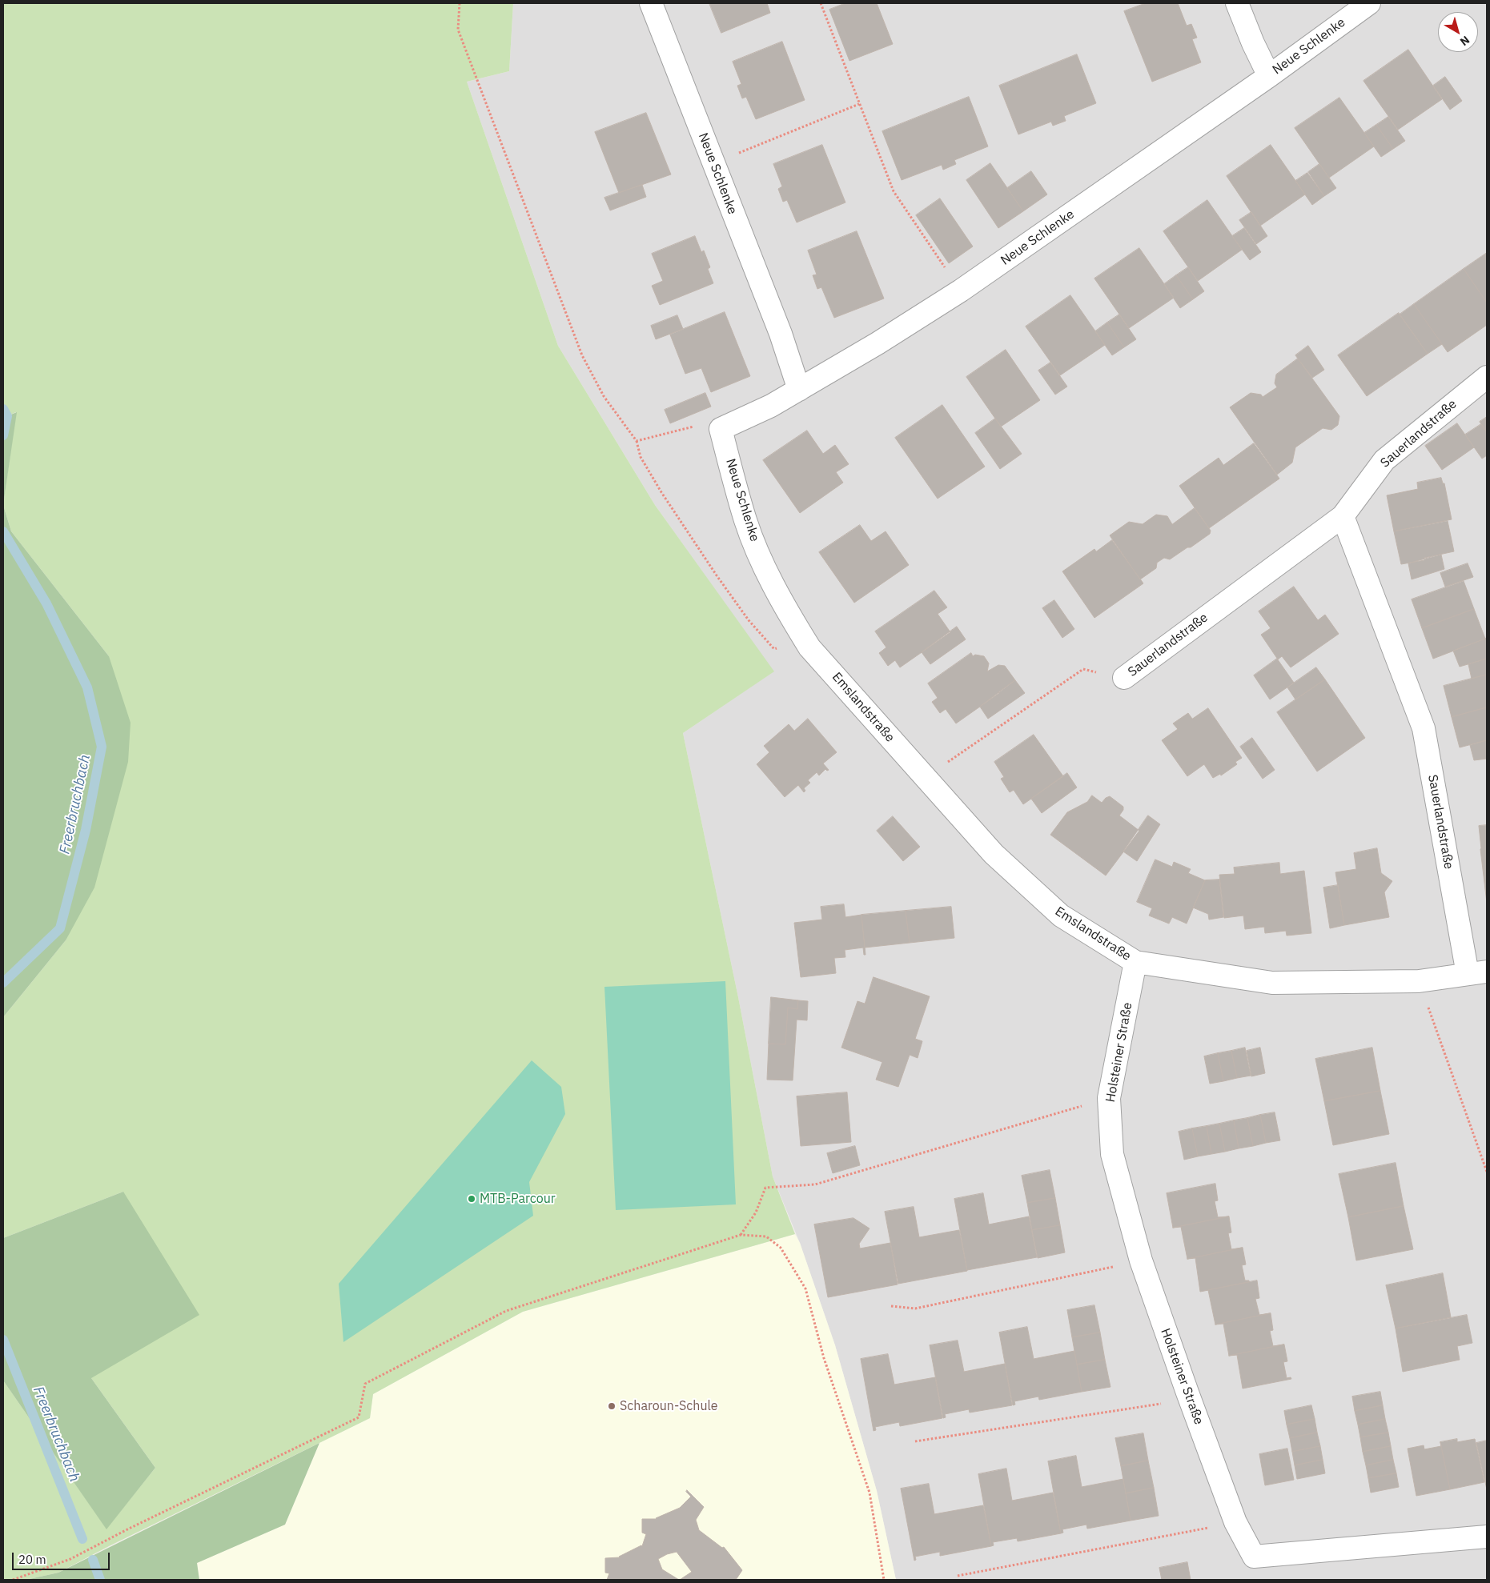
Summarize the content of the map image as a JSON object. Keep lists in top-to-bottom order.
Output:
{
  "streets": {
    "street": [
      "Neue Schlenke",
      "Sauerlandstraße",
      "Emslandstraße",
      "Holsteiner Straße"
    ]
  },
  "crossings": [
    ["Neue Schlenke", "Emslandstraße"],
    ["Sauerlandstraße", "Emslandstraße"],
    ["Emslandstraße", "Holsteiner Straße"]
  ],
  "water": ["Freerbruchbach"],
  "places": ["MTB-Parcour", "Scharoun-Schule"],
  "scale_bar": "20 m",
  "north": "bottom right"
}
